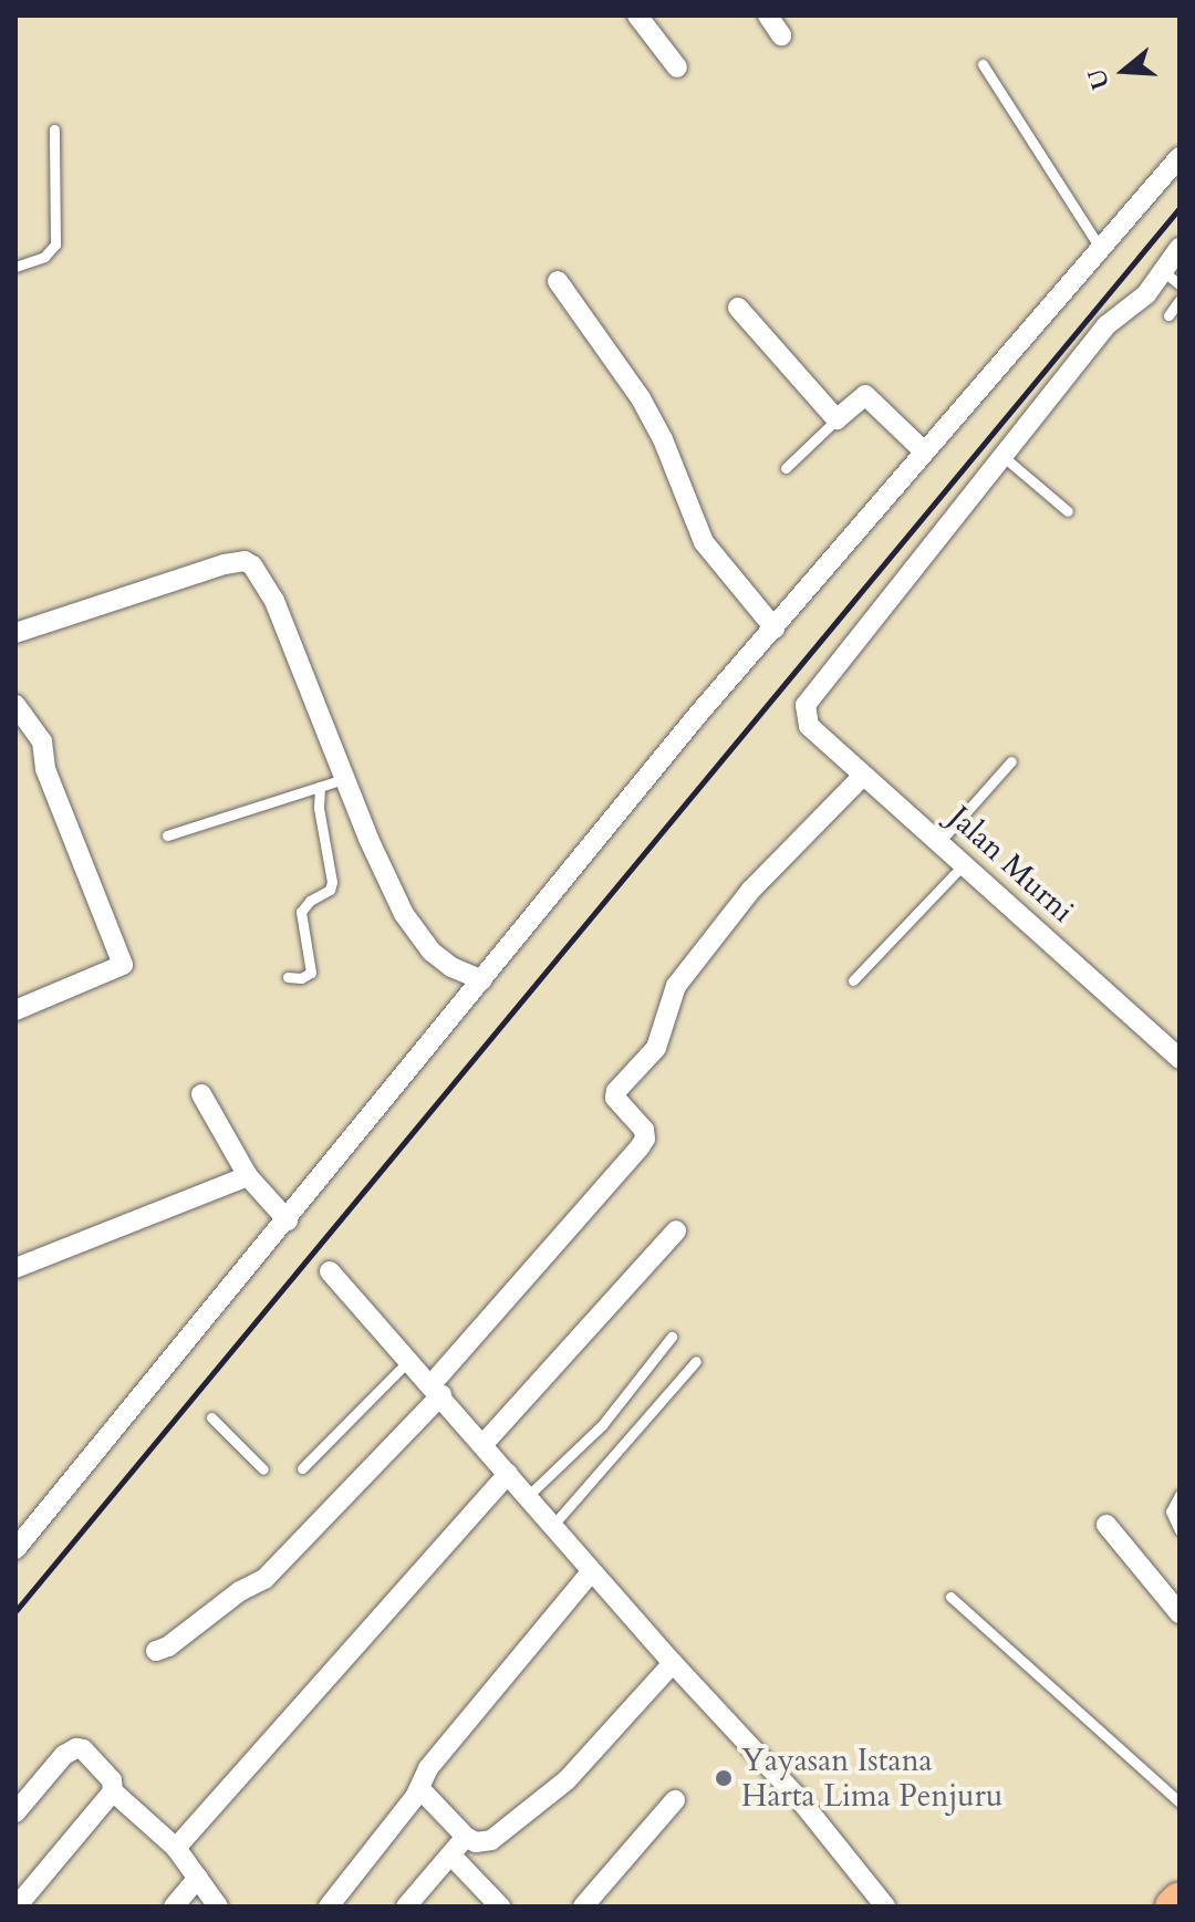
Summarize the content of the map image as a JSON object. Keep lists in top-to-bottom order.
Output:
{
  "streets": {
    "street": ["Jalan Murni"]
  },
  "places": ["Yayasan Istana Harta Lima Penjuru"],
  "north": "left"
}
